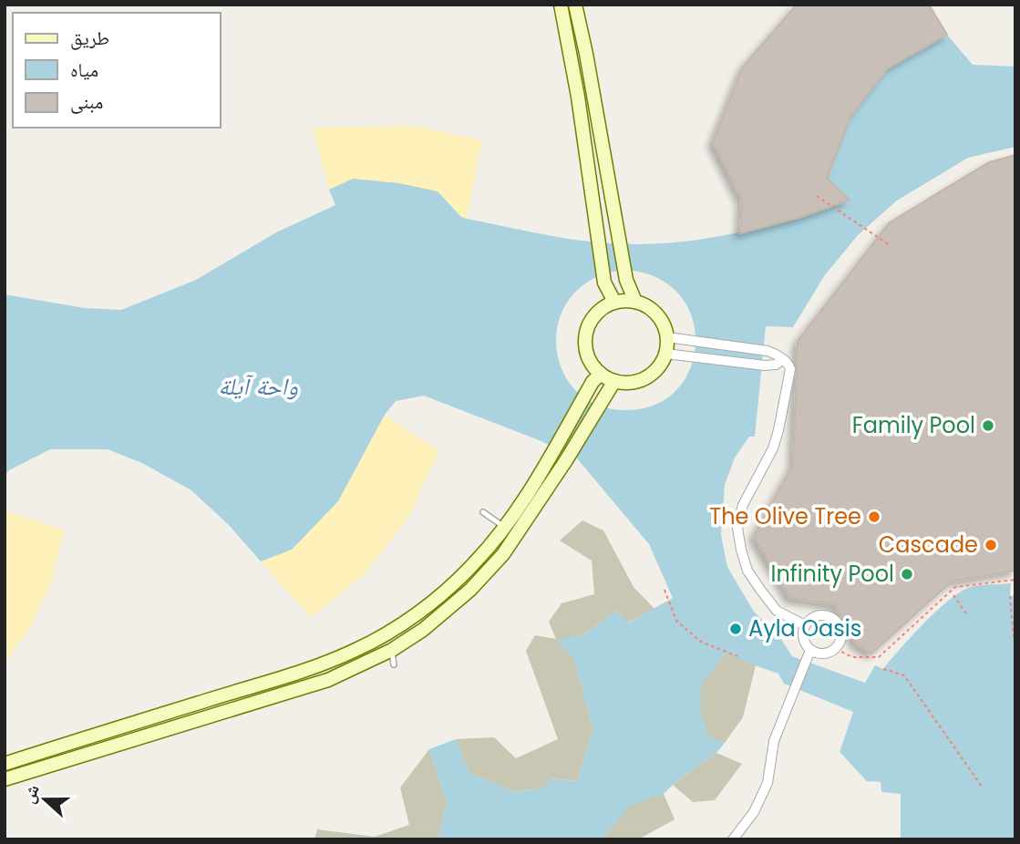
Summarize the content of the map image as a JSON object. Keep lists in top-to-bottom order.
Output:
{
  "water": ["واحة آيلة"],
  "places": [
    "Family Pool",
    "The Olive Tree",
    "Cascade",
    "Infinity Pool",
    "Ayla Oasis"
  ],
  "legend": ["طريق", "مياه", "مبنى"],
  "north": "left"
}
